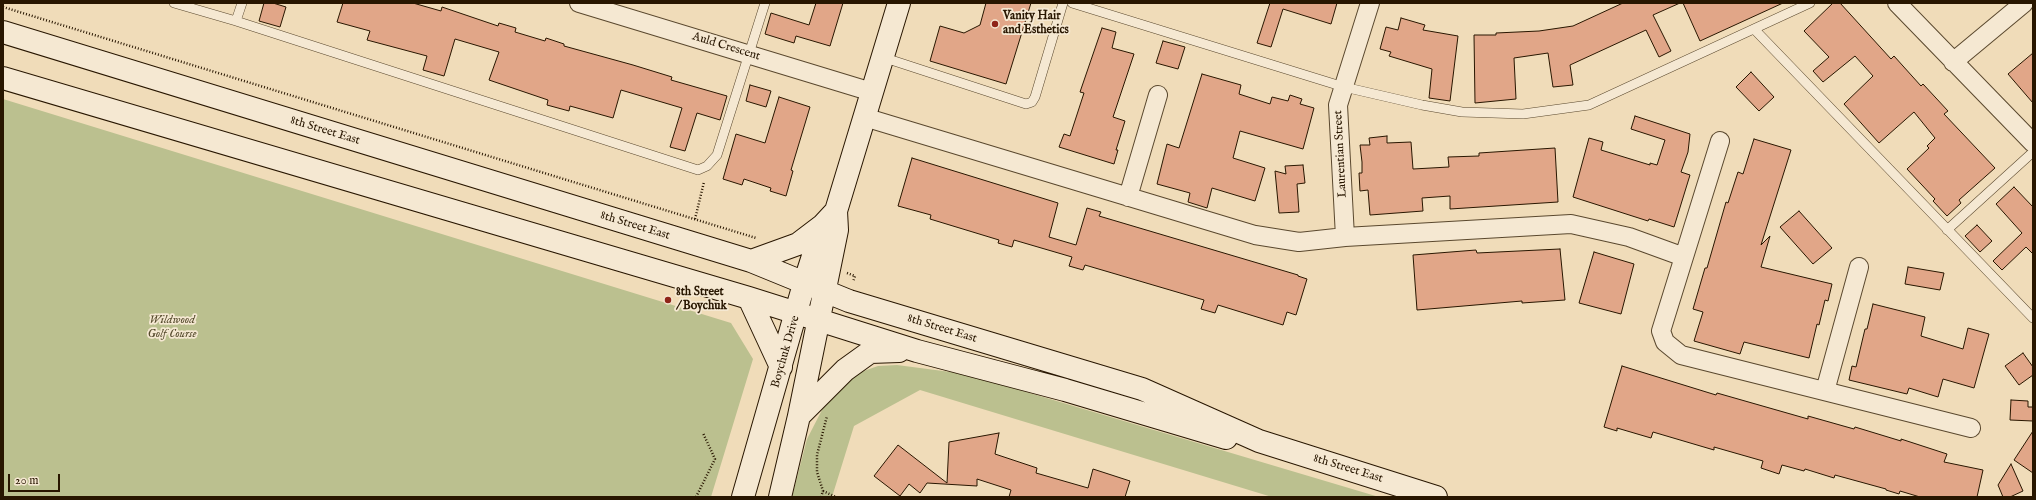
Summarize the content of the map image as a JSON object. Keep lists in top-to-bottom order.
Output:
{
  "streets": {
    "main road": ["8th Street East", "Boychuk Drive"],
    "street": ["Auld Crescent", "Laurentian Street"]
  },
  "crossings": [
    ["Auld Crescent", "Boychuk Drive"],
    ["8th Street East", "Boychuk Drive"]
  ],
  "parks": ["Wildwood Golf Course"],
  "places": ["Vanity Hair and Esthetics", "8th Street / Boychuk"],
  "scale_bar": "20 m"
}
